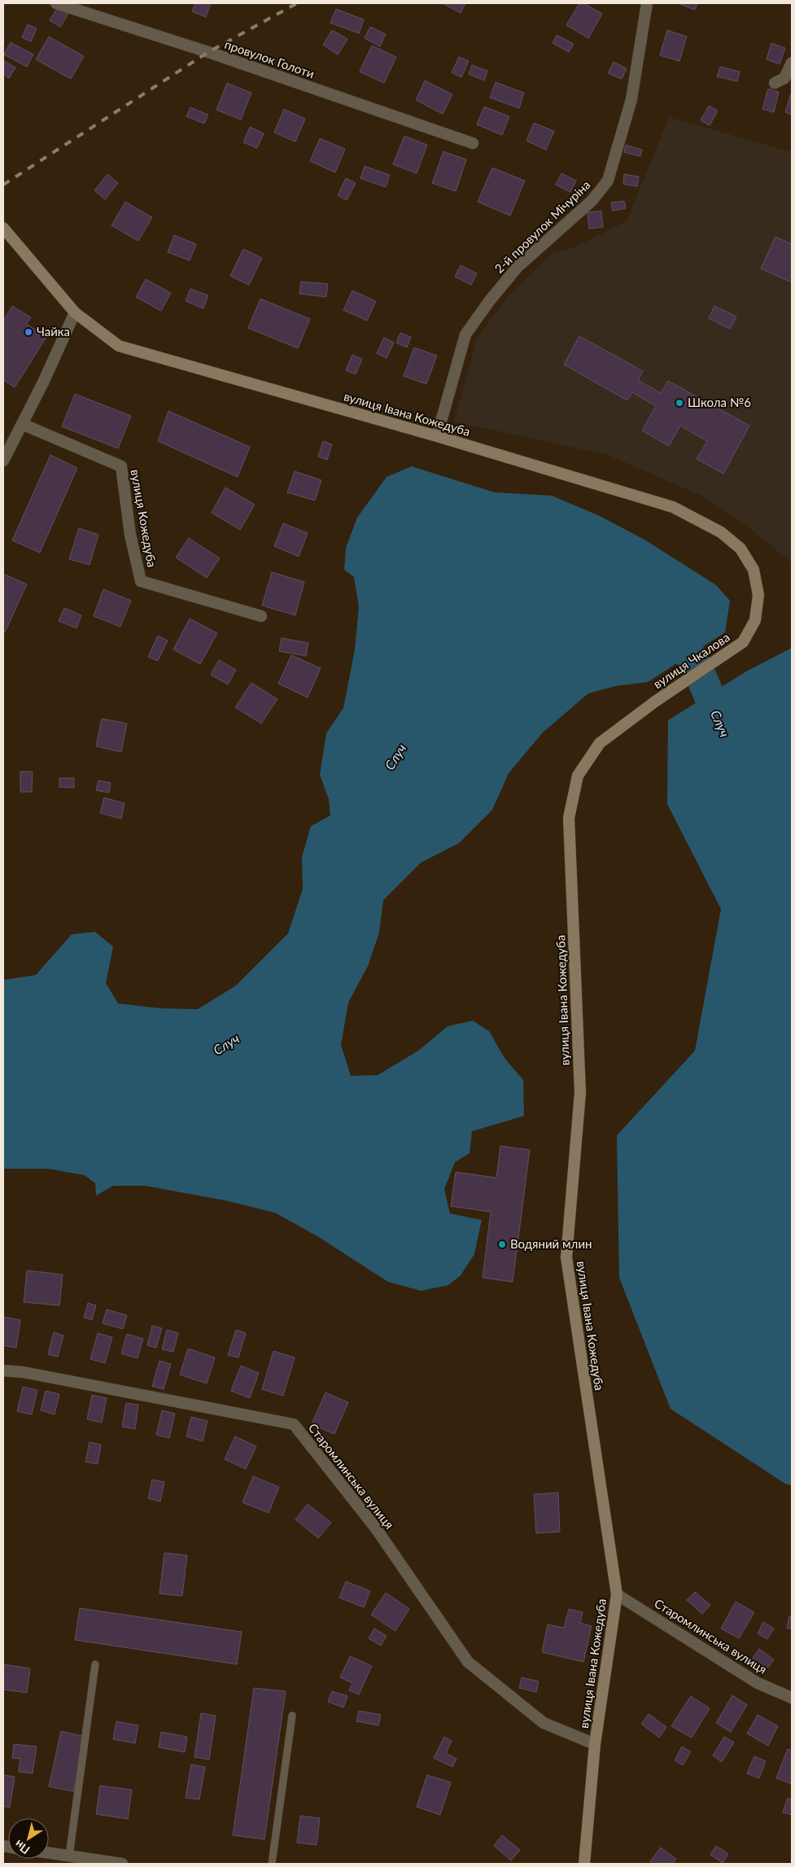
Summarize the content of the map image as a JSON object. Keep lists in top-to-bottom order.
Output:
{
  "streets": {
    "main road": ["вулиця Івана Кожедуба", "вулиця Чкалова"],
    "street": [
      "провулок Голоти",
      "2-й провулок Мічуріна",
      "вулиця Кожедуба",
      "Старомлинська вулиця"
    ]
  },
  "crossings": [
    ["2-й провулок Мічуріна", "вулиця Івана Кожедуба"],
    ["вулиця Івана Кожедуба", "вулиця Чкалова"],
    ["вулиця Івана Кожедуба", "Старомлинська вулиця"]
  ],
  "water": ["Случ"],
  "places": ["Чайка", "Школа №6", "Водяний млин"],
  "north": "bottom left"
}
